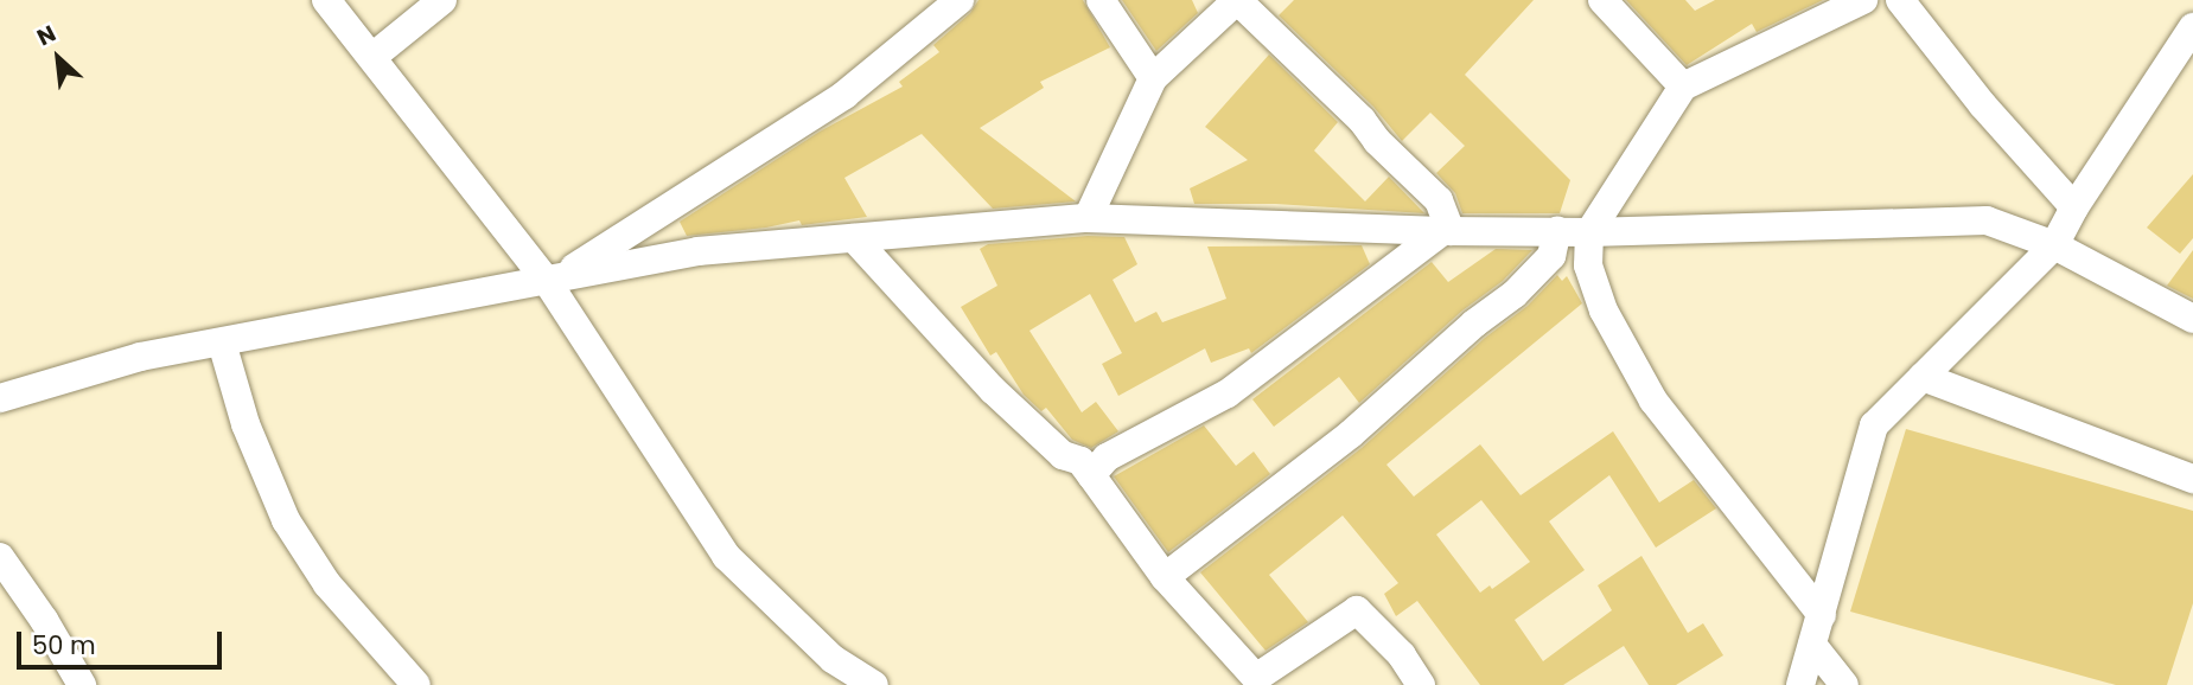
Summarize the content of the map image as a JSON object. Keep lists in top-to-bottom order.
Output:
{
  "scale_bar": "50 m",
  "north": "top left"
}
